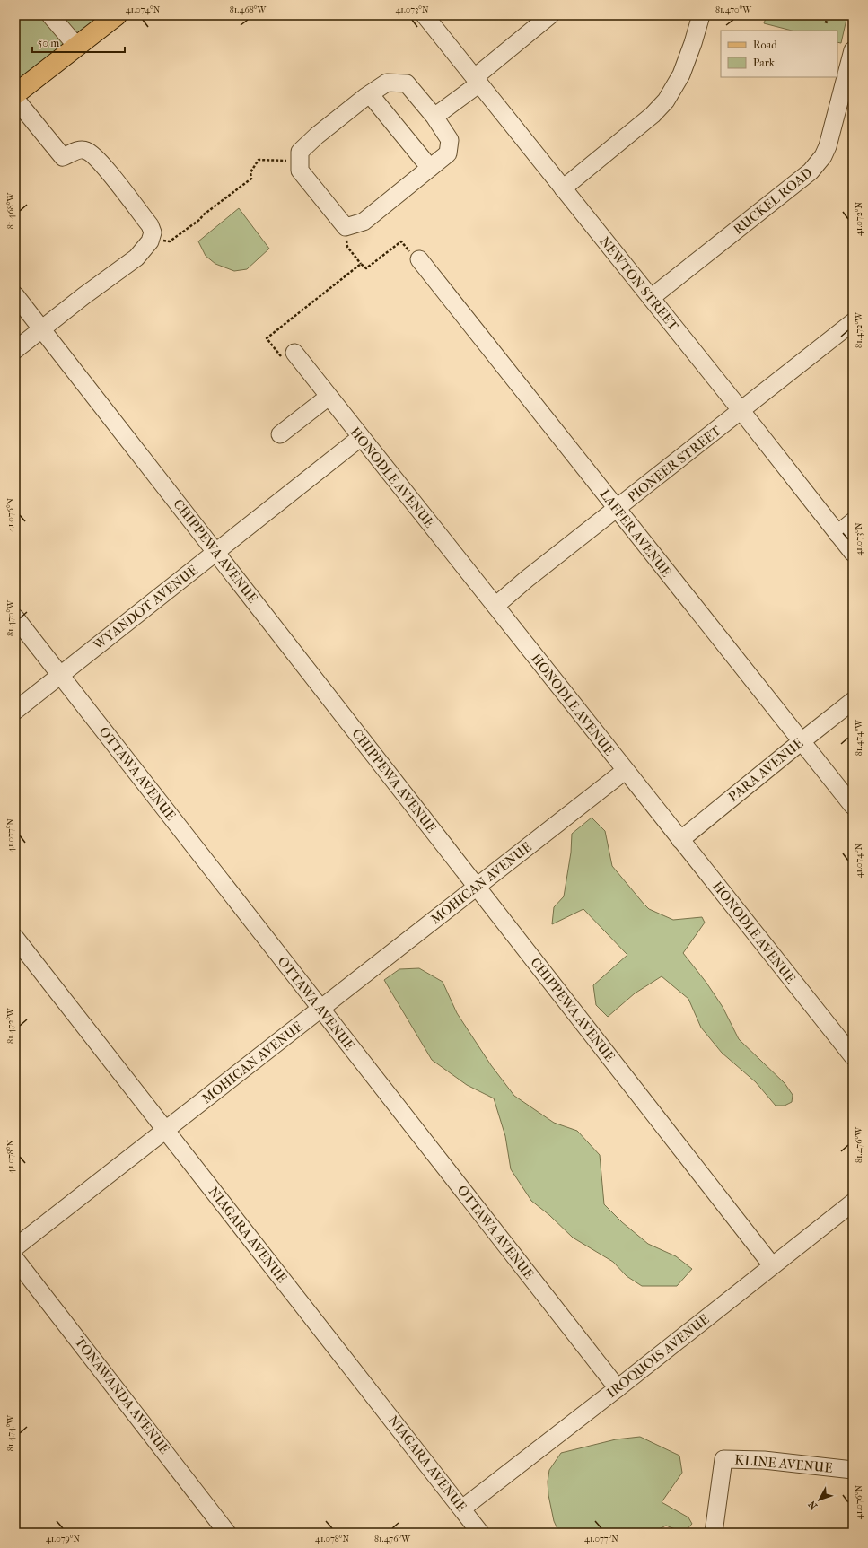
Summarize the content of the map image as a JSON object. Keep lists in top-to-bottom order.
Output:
{
  "streets": {
    "street": [
      "RUCKEL ROAD",
      "NEWTON STREET",
      "PIONEER STREET",
      "HONODLE AVENUE",
      "LAFFER AVENUE",
      "CHIPPEWA AVENUE",
      "WYANDOT AVENUE",
      "PARA AVENUE",
      "OTTAWA AVENUE",
      "MOHICAN AVENUE",
      "NIAGARA AVENUE",
      "IROQUOIS AVENUE",
      "TONAWANDA AVENUE",
      "KLINE AVENUE"
    ]
  },
  "crossings": [
    ["RUCKEL ROAD", "NEWTON STREET"],
    ["NEWTON STREET", "PIONEER STREET"],
    ["PIONEER STREET", "HONODLE AVENUE"],
    ["PIONEER STREET", "LAFFER AVENUE"],
    ["HONODLE AVENUE", "WYANDOT AVENUE"],
    ["HONODLE AVENUE", "PARA AVENUE"],
    ["HONODLE AVENUE", "MOHICAN AVENUE"],
    ["LAFFER AVENUE", "PARA AVENUE"],
    ["CHIPPEWA AVENUE", "WYANDOT AVENUE"],
    ["CHIPPEWA AVENUE", "MOHICAN AVENUE"],
    ["CHIPPEWA AVENUE", "IROQUOIS AVENUE"],
    ["WYANDOT AVENUE", "OTTAWA AVENUE"],
    ["OTTAWA AVENUE", "MOHICAN AVENUE"],
    ["OTTAWA AVENUE", "IROQUOIS AVENUE"],
    ["MOHICAN AVENUE", "NIAGARA AVENUE"],
    ["NIAGARA AVENUE", "IROQUOIS AVENUE"]
  ],
  "legend": ["Road", "Park"],
  "scale_bar": "50 m",
  "north": "bottom left",
  "coordinates": [
    "41.074°N",
    "81.468°W",
    "41.073°N",
    "81.470°W",
    "41.072°N",
    "81.472°W",
    "41.076°N",
    "81.474°W",
    "41.077°N",
    "81.476°W",
    "41.078°N",
    "41.079°N"
  ]
}
